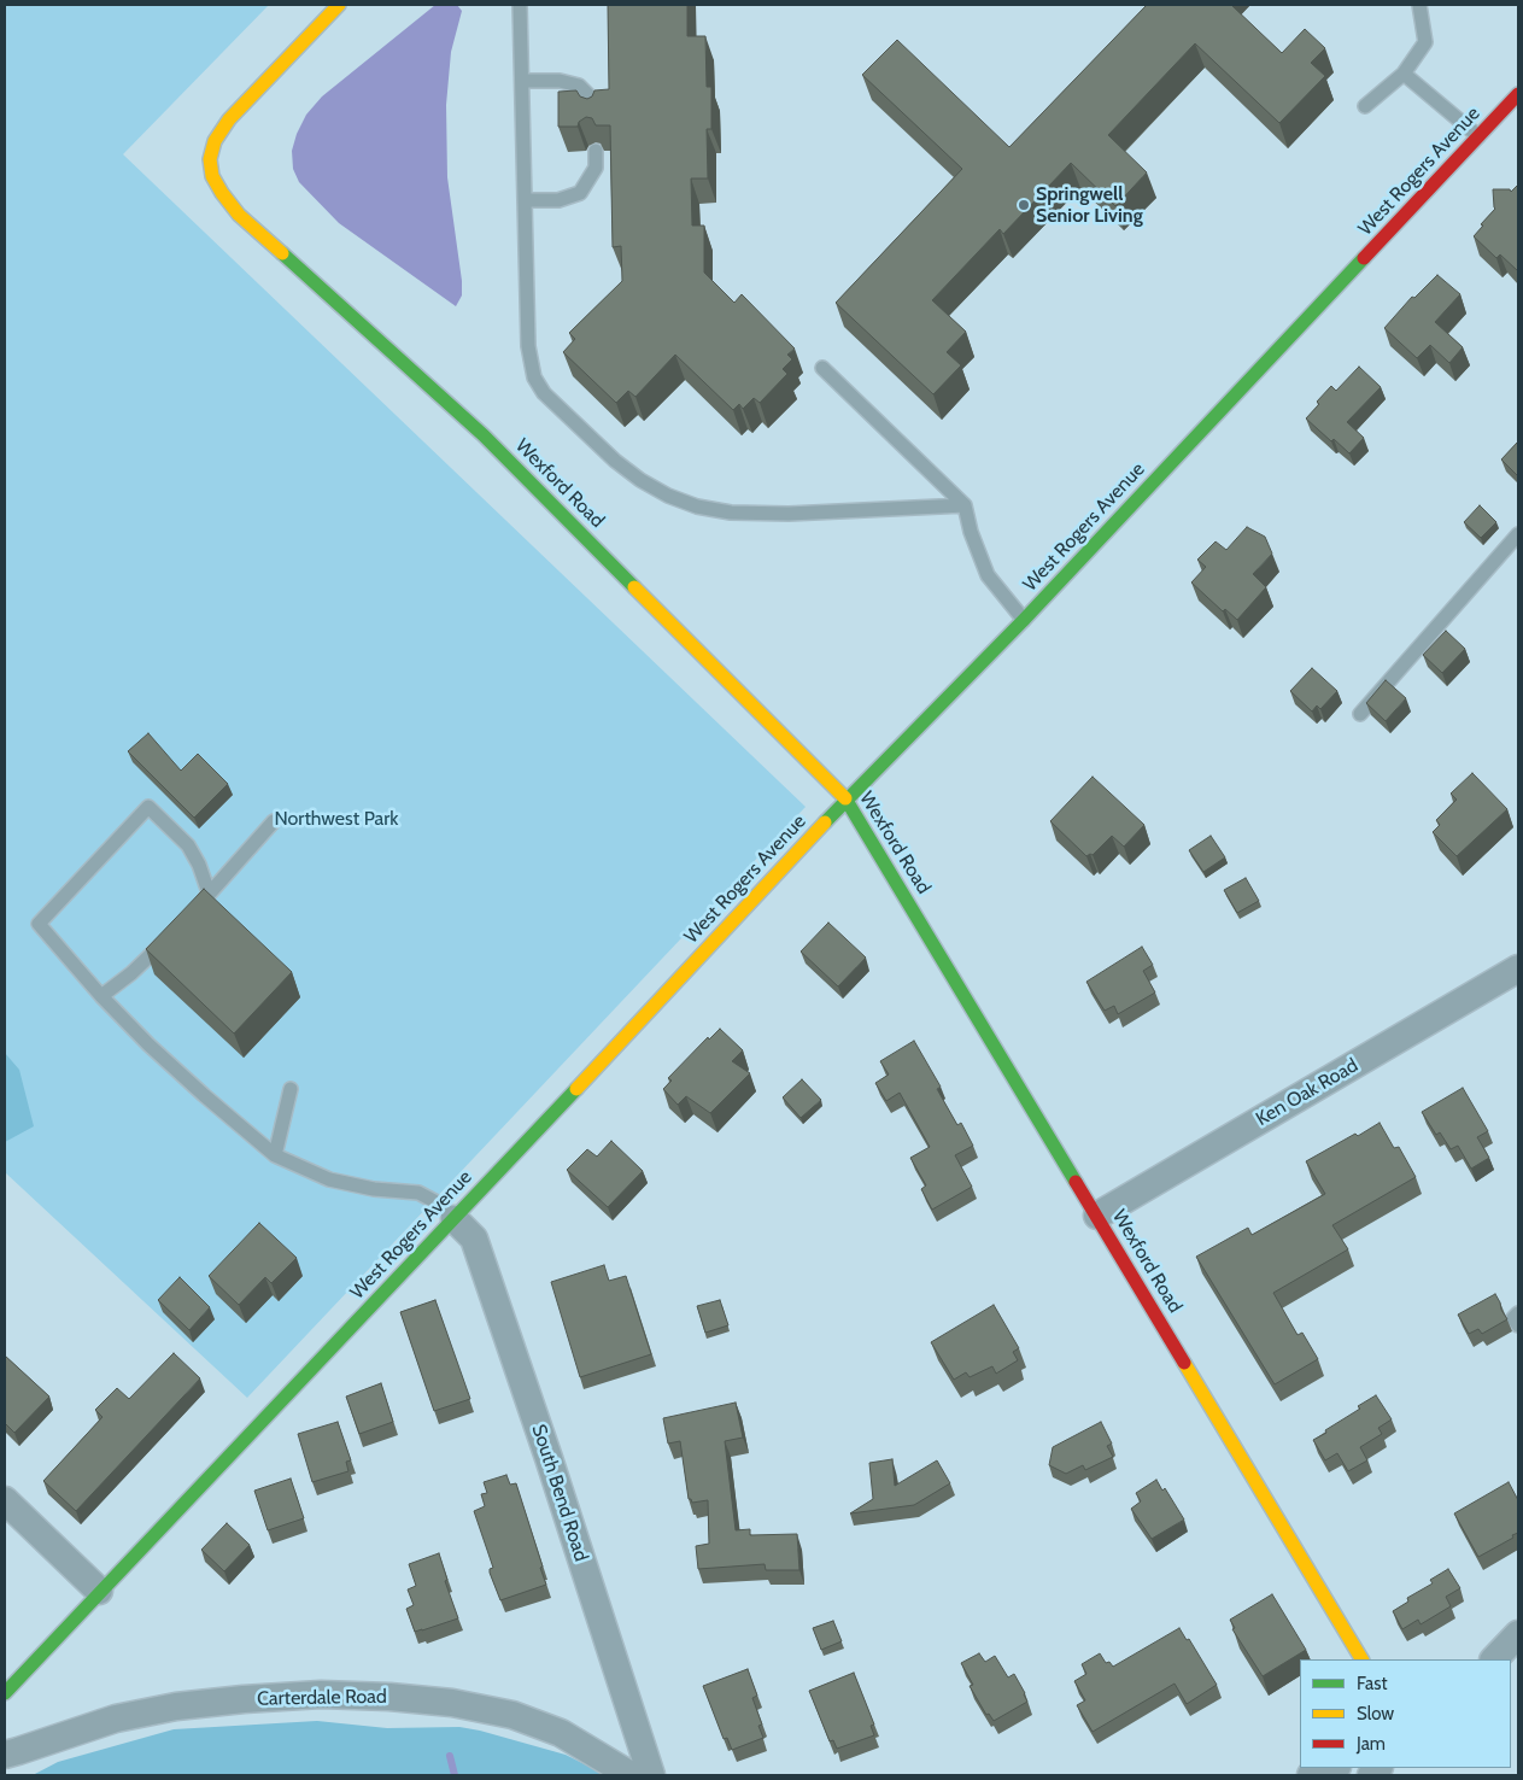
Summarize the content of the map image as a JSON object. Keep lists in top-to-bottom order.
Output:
{
  "streets": {
    "street": [
      "West Rogers Avenue",
      "Wexford Road",
      "Ken Oak Road",
      "South Bend Road",
      "Carterdale Road"
    ]
  },
  "crossings": [
    ["West Rogers Avenue", "Wexford Road"],
    ["West Rogers Avenue", "South Bend Road"],
    ["Wexford Road", "Ken Oak Road"]
  ],
  "parks": ["Northwest Park"],
  "places": ["Springwell Senior Living"],
  "legend": ["Fast", "Slow", "Jam"]
}
